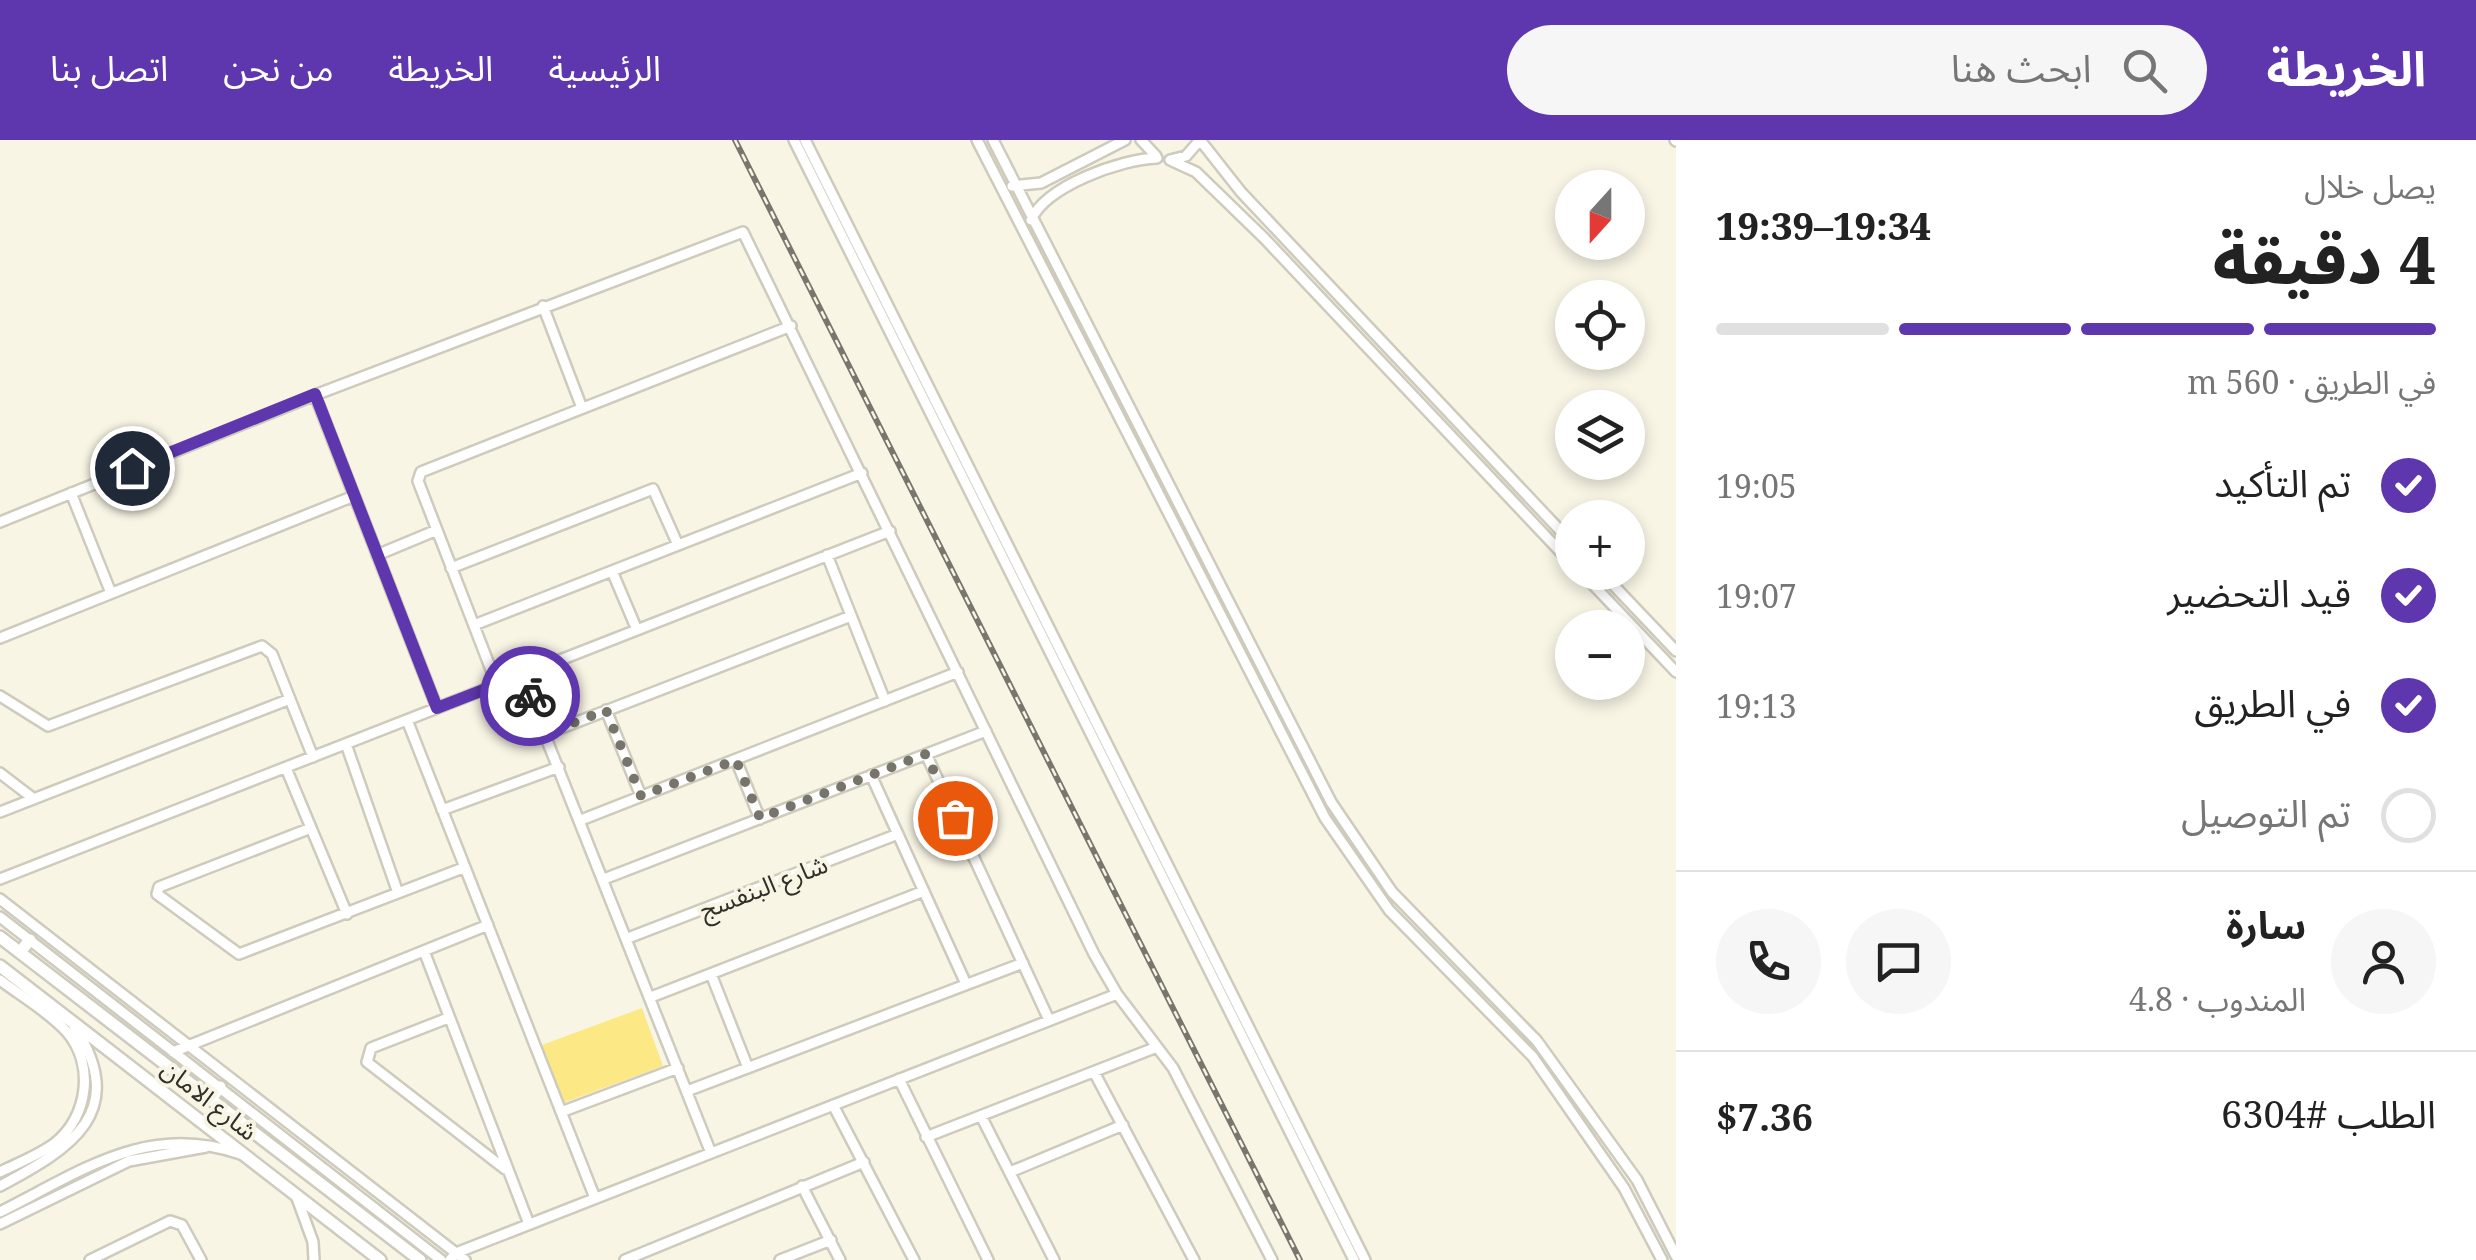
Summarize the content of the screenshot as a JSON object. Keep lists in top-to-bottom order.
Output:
{
  "streets": {
    "street": ["شارع البنفسج", "شارع الامان"]
  },
  "north": "bottom",
  "page": {
    "header": "الخريطة",
    "search": "ابحث هنا",
    "nav": [
      "الرئيسية",
      "الخريطة",
      "من نحن",
      "اتصل بنا"
    ],
    "heading": ["4 دقيقة", "يصل خلال", "19:34–19:39"],
    "panel": [
      "سارة",
      "المندوب · 4.8",
      "الطلب #6304",
      "$7.36"
    ],
    "map_buttons": ["+", "−"],
    "bar": "في الطريق · 560 m",
    "list": [
      ["تم التأكيد", "19:05"],
      ["قيد التحضير", "19:07"],
      ["في الطريق", "19:13"],
      "تم التوصيل"
    ]
  }
}
